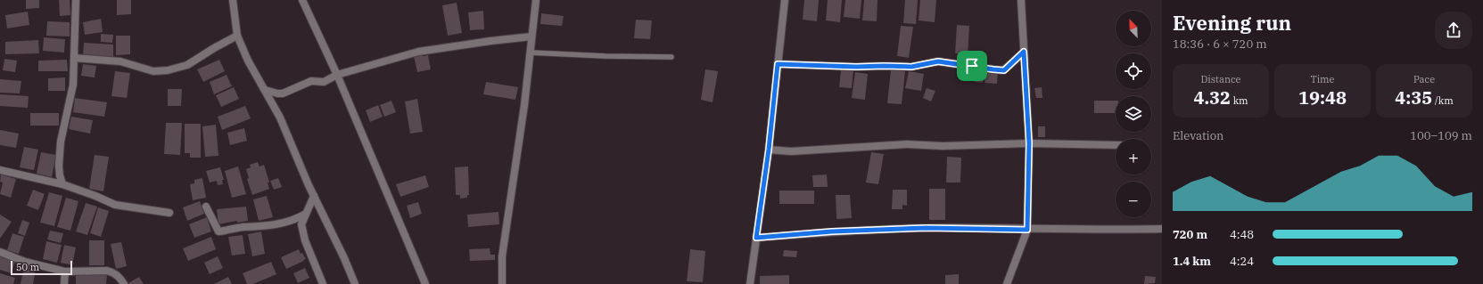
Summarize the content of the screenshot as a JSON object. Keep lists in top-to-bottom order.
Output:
{
  "scale_bar": "50 m",
  "north": "top left",
  "page": {
    "heading": ["Evening run", "18:36 · 6 × 720 m"],
    "map_buttons": ["+", "−"],
    "stats": [
      ["Distance", "4.32 km"],
      ["Time", "19:48"],
      ["Pace", "4:35 /km"]
    ],
    "chart": ["Elevation", "100–109 m"],
    "list": [
      {
        "name": "720 m",
        "note": "4:48"
      },
      {
        "name": "1.4 km",
        "note": "4:24"
      }
    ],
    "scale": "50 m"
  }
}
